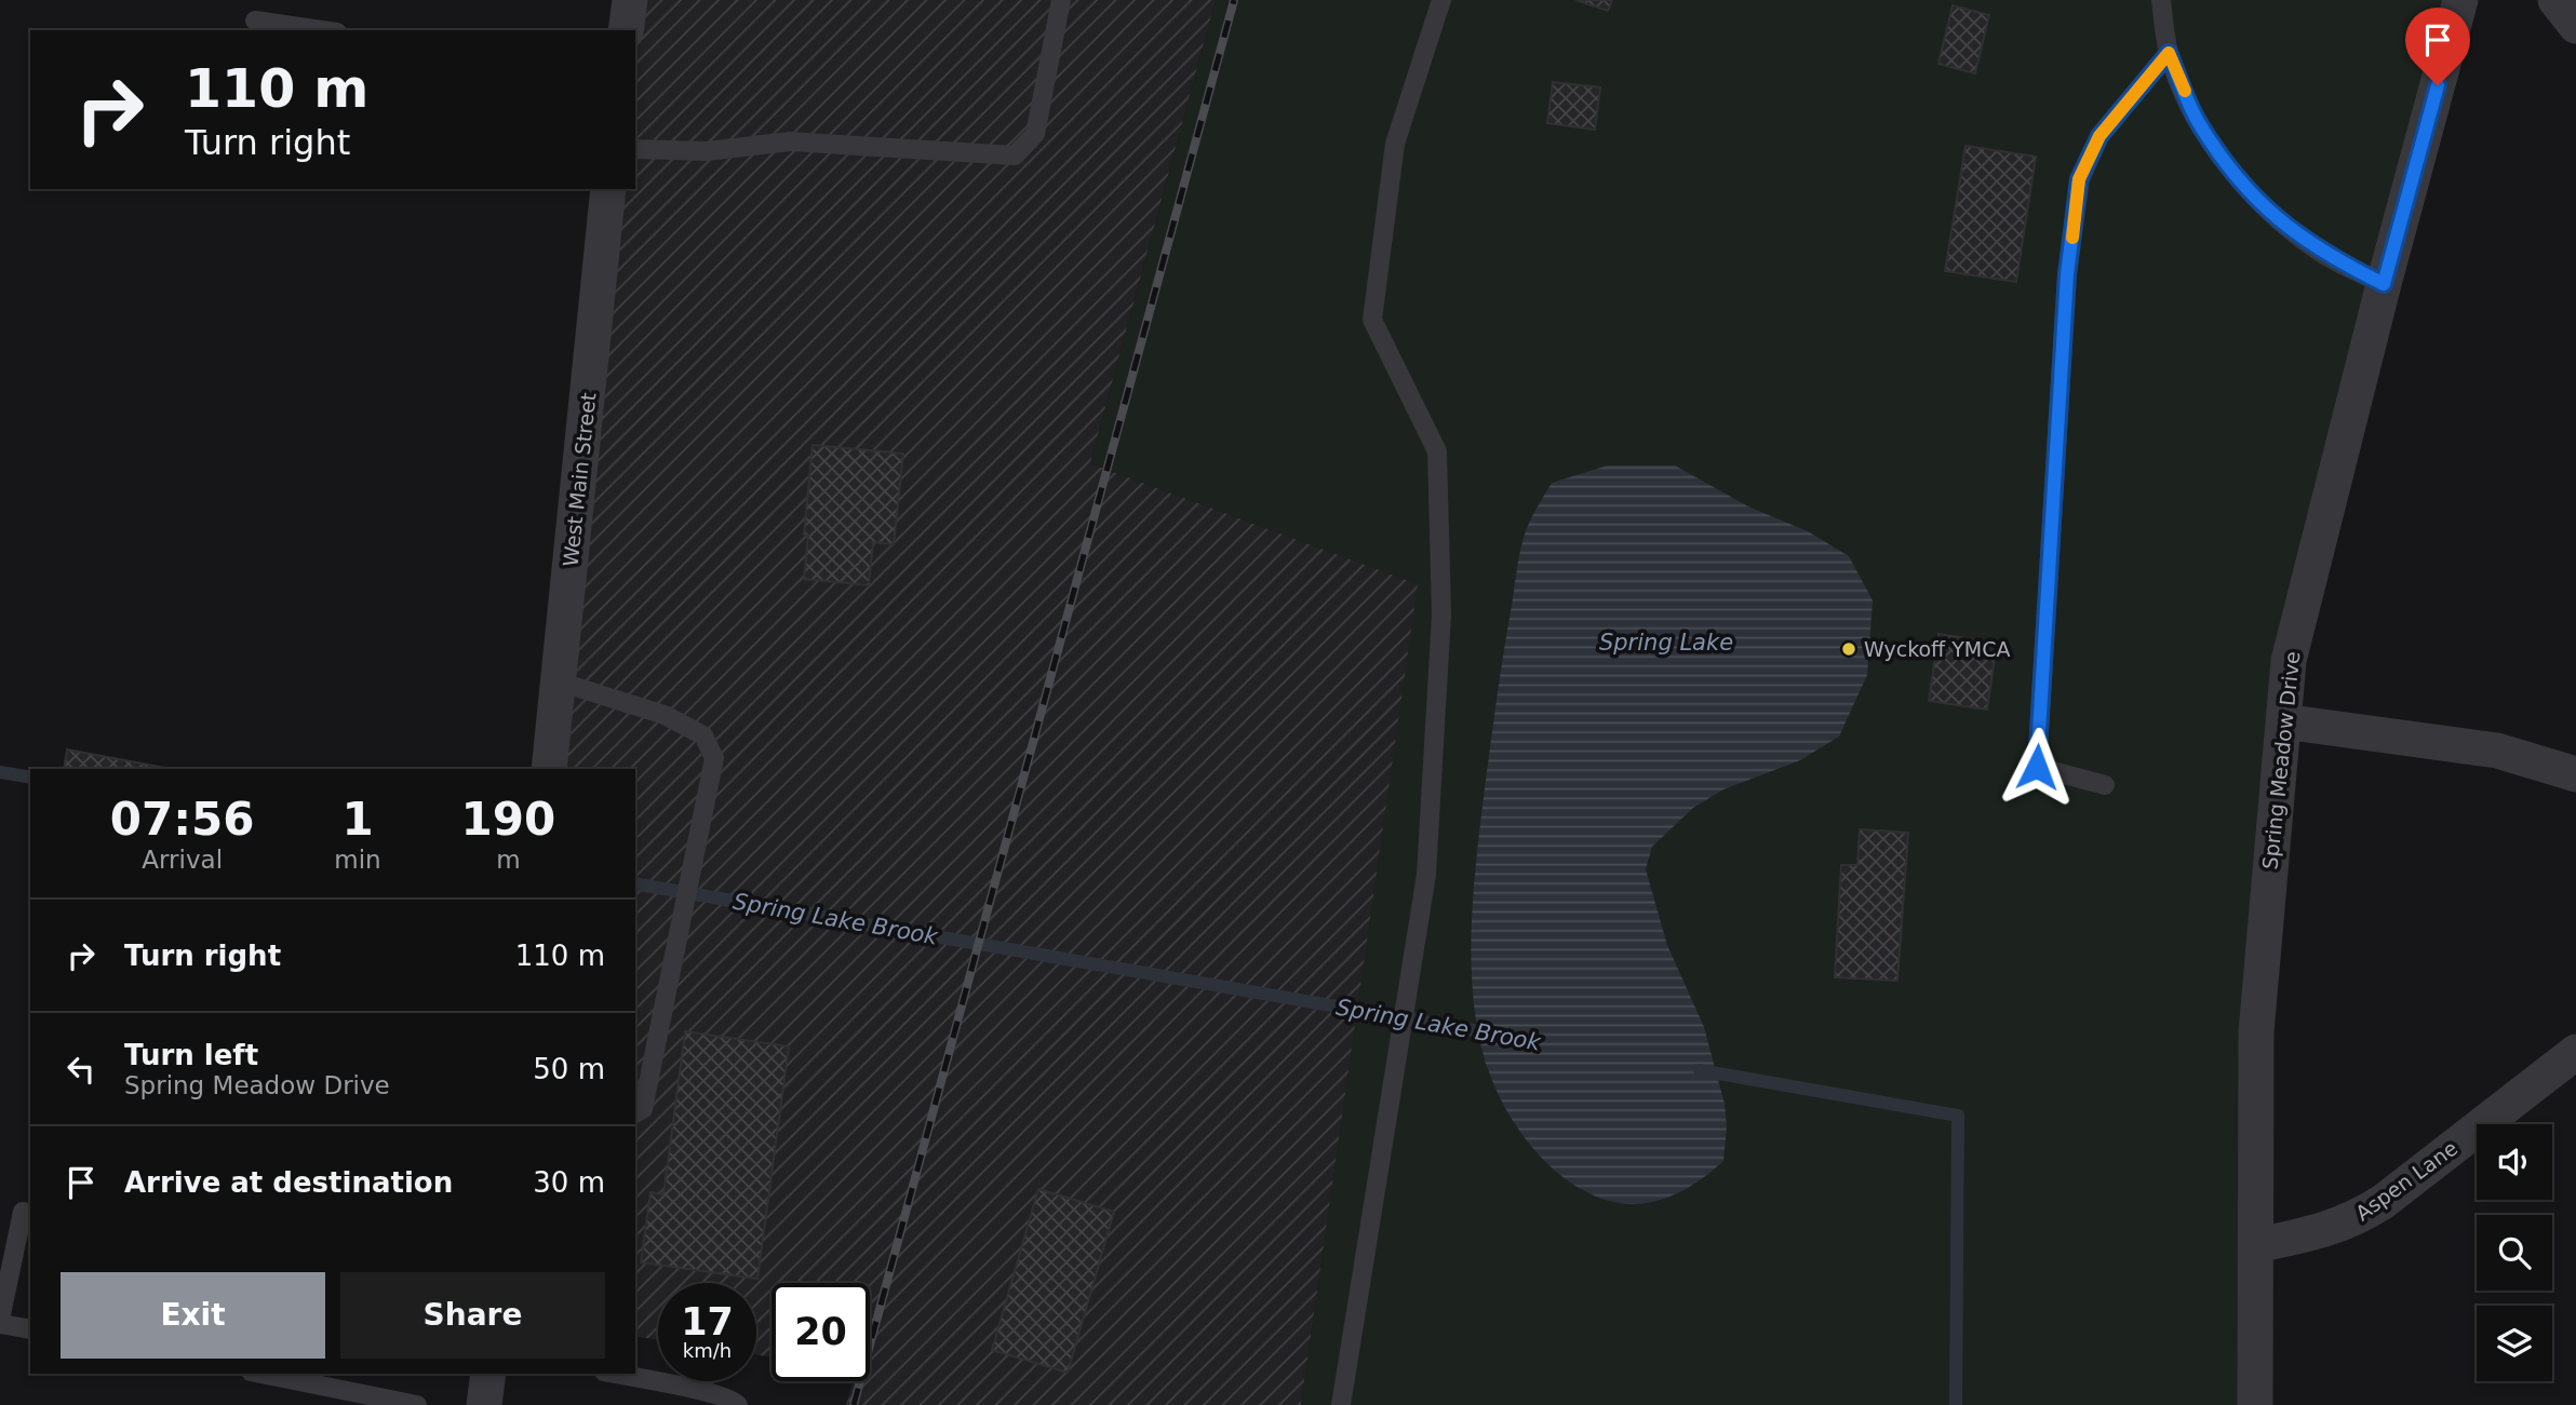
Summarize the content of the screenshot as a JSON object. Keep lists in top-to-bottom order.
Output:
{
  "streets": {
    "street": ["West Main Street", "Spring Meadow Drive", "Aspen Lane"]
  },
  "crossings": [
    ["Spring Meadow Drive", "Aspen Lane"]
  ],
  "water": ["Spring Lake", "Spring Lake Brook"],
  "places": ["Wyckoff YMCA"],
  "page": {
    "turn": ["110 m", "Turn right"],
    "eta": [
      "07:56",
      "Arrival",
      "1",
      "min",
      "190",
      "m"
    ],
    "list": [
      {
        "name": "Turn right",
        "value": "110 m"
      },
      {
        "name": "Turn left",
        "note": "Spring Meadow Drive",
        "value": "50 m"
      },
      {
        "name": "Arrive at destination",
        "value": "30 m"
      }
    ],
    "buttons": ["Exit", "Share"],
    "speed": "17 km/h",
    "limit": "20"
  }
}
